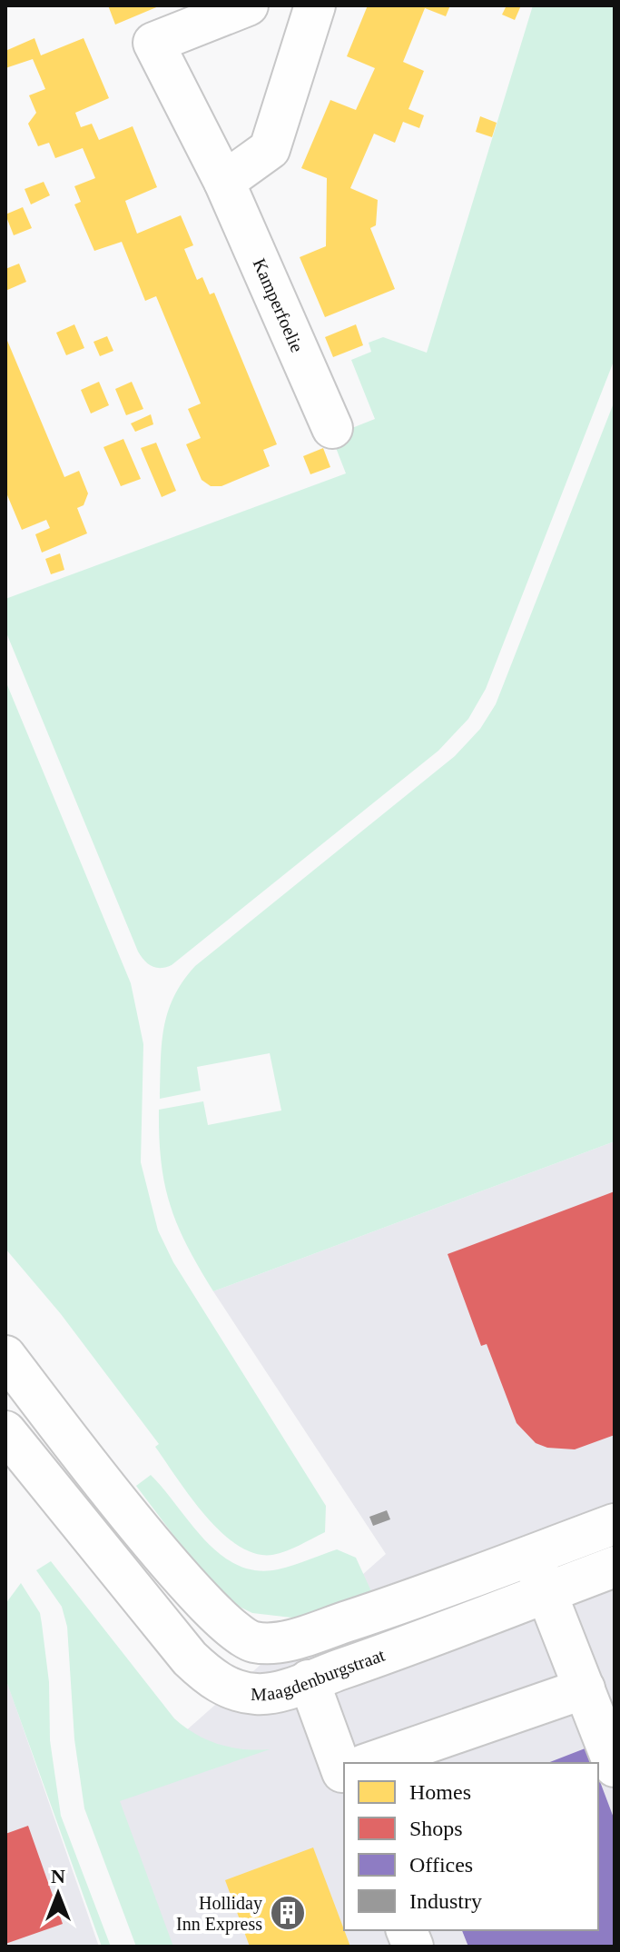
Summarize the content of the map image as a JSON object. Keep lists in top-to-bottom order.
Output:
{
  "streets": {
    "street": ["Kamperfoelie", "Maagdenburgstraat"]
  },
  "places": {
    "building": ["Holliday Inn Express"]
  },
  "legend": [
    "Homes",
    "Shops",
    "Offices",
    "Industry"
  ],
  "north": "top"
}
